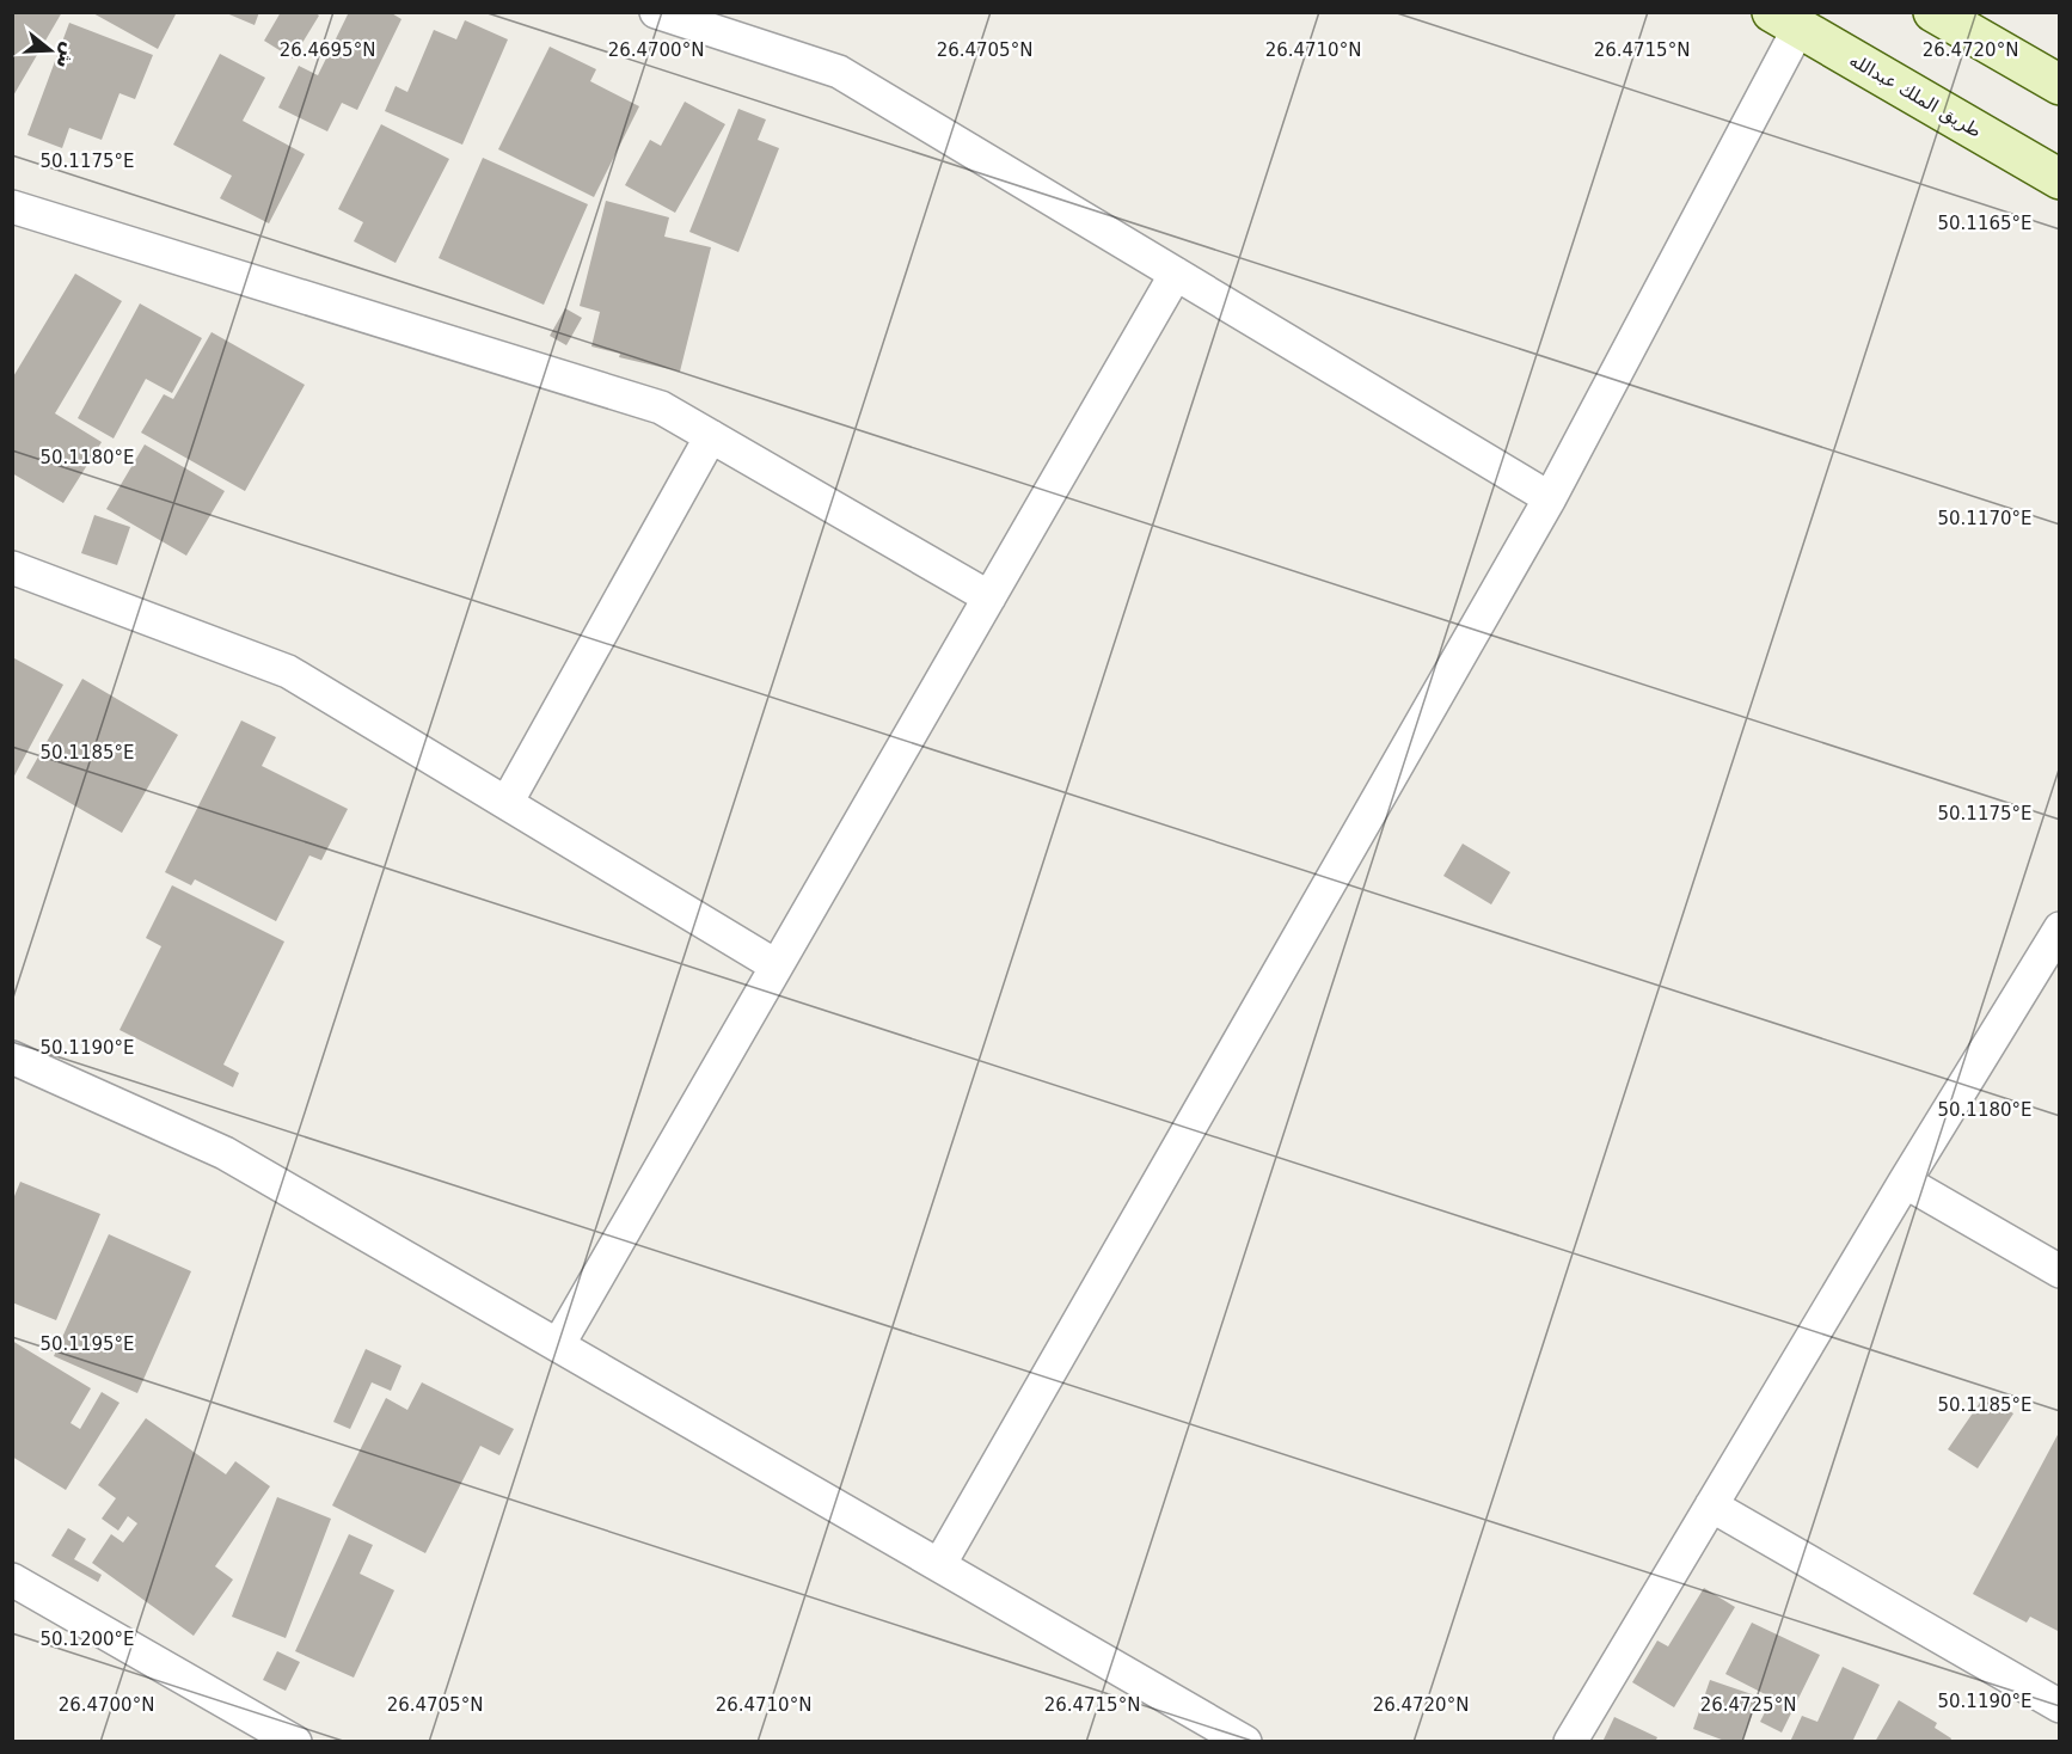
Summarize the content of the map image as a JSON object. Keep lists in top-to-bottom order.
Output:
{
  "streets": {
    "street": ["طريق الملك عبدالله"]
  },
  "north": "right",
  "coordinates": [
    "26.4695°N",
    "26.4700°N",
    "26.4705°N",
    "26.4710°N",
    "26.4715°N",
    "26.4720°N",
    "50.1175°E",
    "50.1165°E",
    "50.1180°E",
    "50.1170°E",
    "50.1185°E",
    "50.1190°E",
    "50.1195°E",
    "50.1200°E",
    "26.4725°N"
  ]
}
